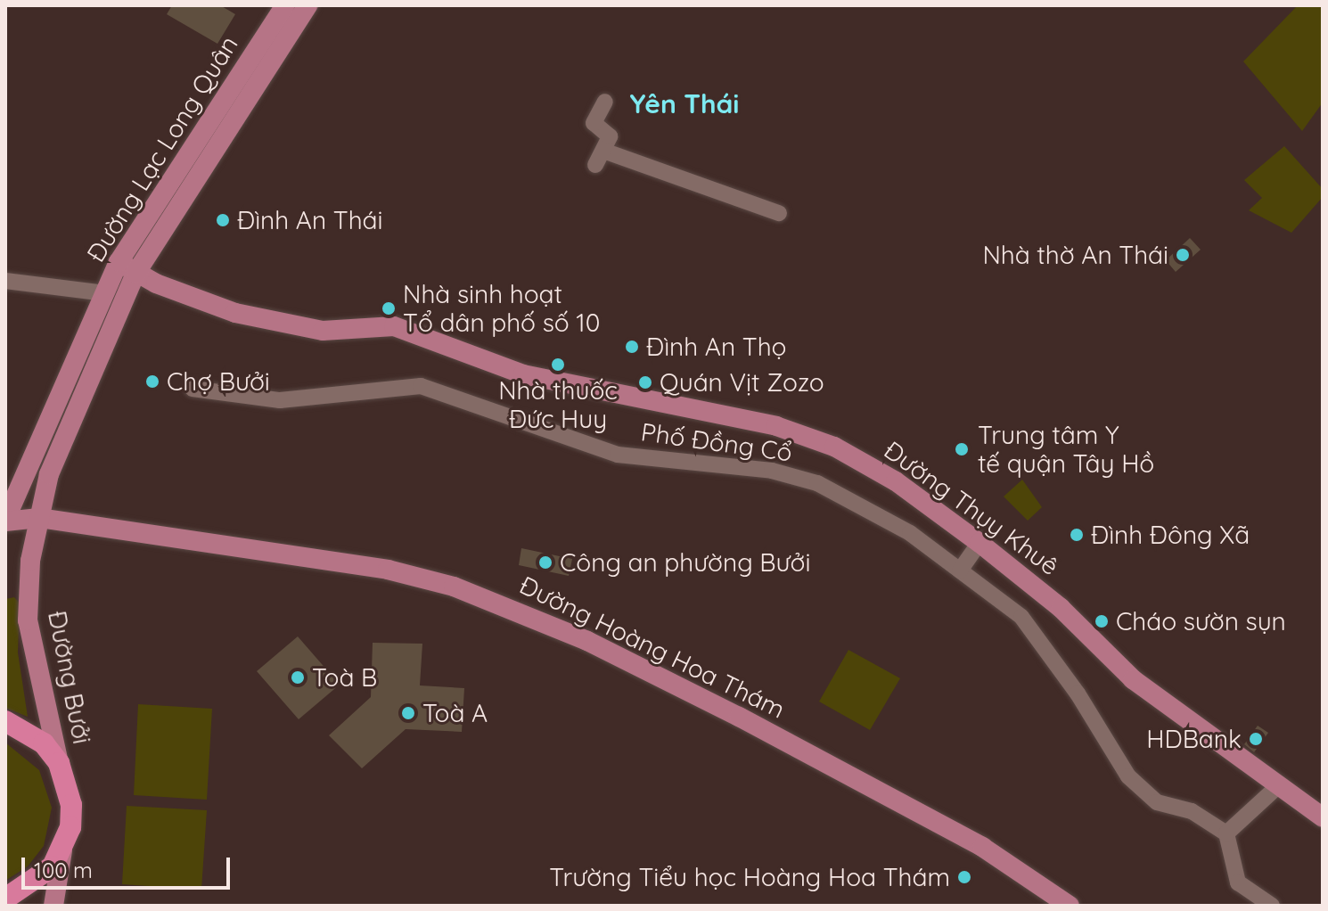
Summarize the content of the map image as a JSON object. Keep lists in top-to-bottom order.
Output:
{
  "streets": {
    "main road": [
      "Đường Lạc Long Quân",
      "Đường Thụy Khuê",
      "Đường Hoàng Hoa Thám",
      "Đường Bưởi"
    ],
    "street": ["Phố Đồng Cổ"]
  },
  "crossings": [
    ["Đường Lạc Long Quân", "Đường Thụy Khuê"],
    ["Đường Lạc Long Quân", "Đường Hoàng Hoa Thám"],
    ["Đường Lạc Long Quân", "Đường Bưởi"],
    ["Đường Hoàng Hoa Thám", "Đường Bưởi"]
  ],
  "districts": ["Yên Thái"],
  "places": [
    "Đình An Thái",
    "Nhà thờ An Thái",
    "Nhà sinh hoạt Tổ dân phố số 10",
    "Đình An Thọ",
    "Nhà thuốc Đức Huy",
    "Chợ Bưởi",
    "Quán Vịt Zozo",
    "Trung tâm Y tế quận Tây Hồ",
    "Đình Đông Xã",
    "Công an phường Bưởi",
    "Cháo sườn sụn",
    "Toà B",
    "Toà A",
    "HDBank",
    "Trường Tiểu học Hoàng Hoa Thám"
  ],
  "scale_bar": "100 m"
}
